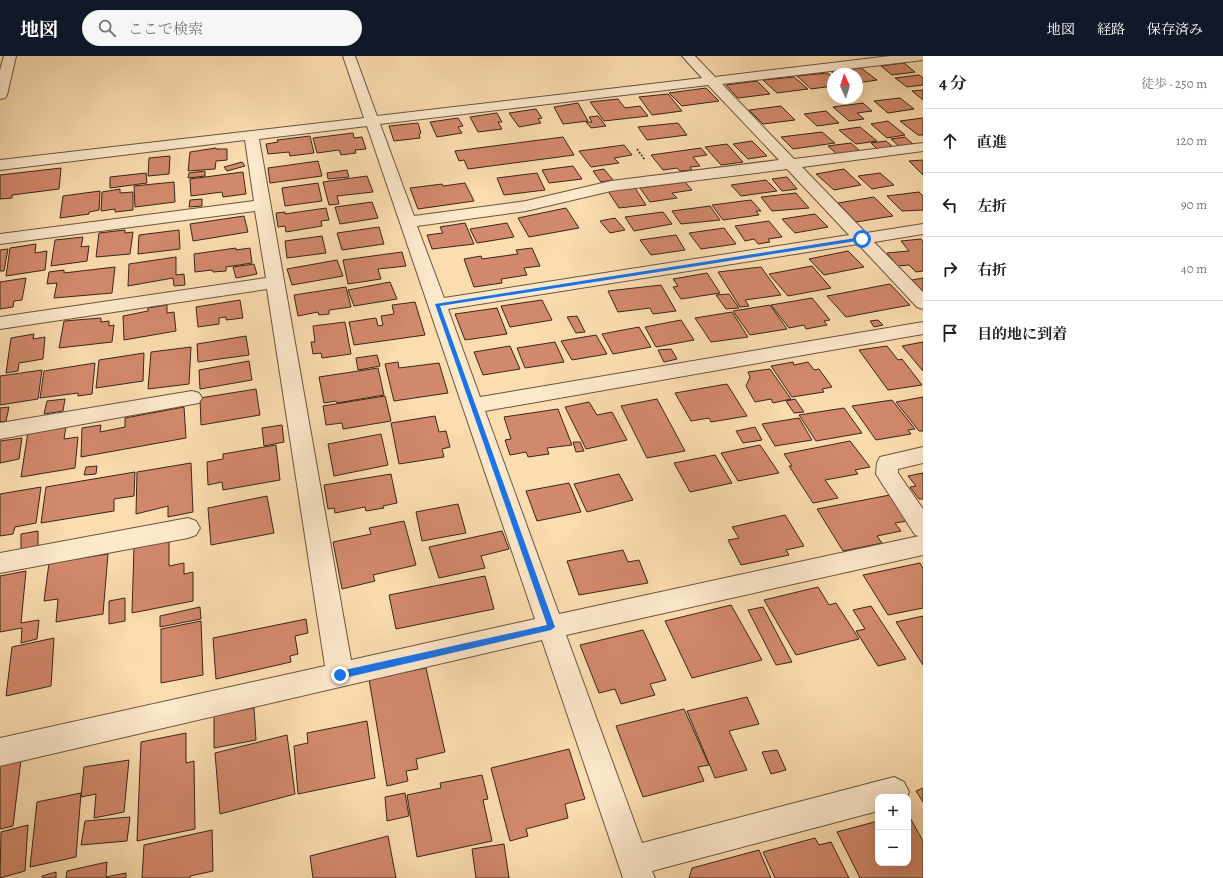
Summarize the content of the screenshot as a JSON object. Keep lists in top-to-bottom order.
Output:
{
  "north": "top",
  "page": {
    "header": "地図",
    "search": "ここで検索",
    "nav": ["地図", "経路", "保存済み"],
    "heading": ["4 分", "徒歩 · 250 m"],
    "list": [
      ["直進", "120 m"],
      ["左折", "90 m"],
      ["右折", "40 m"],
      "目的地に到着"
    ],
    "map_buttons": ["+", "−"]
  }
}
